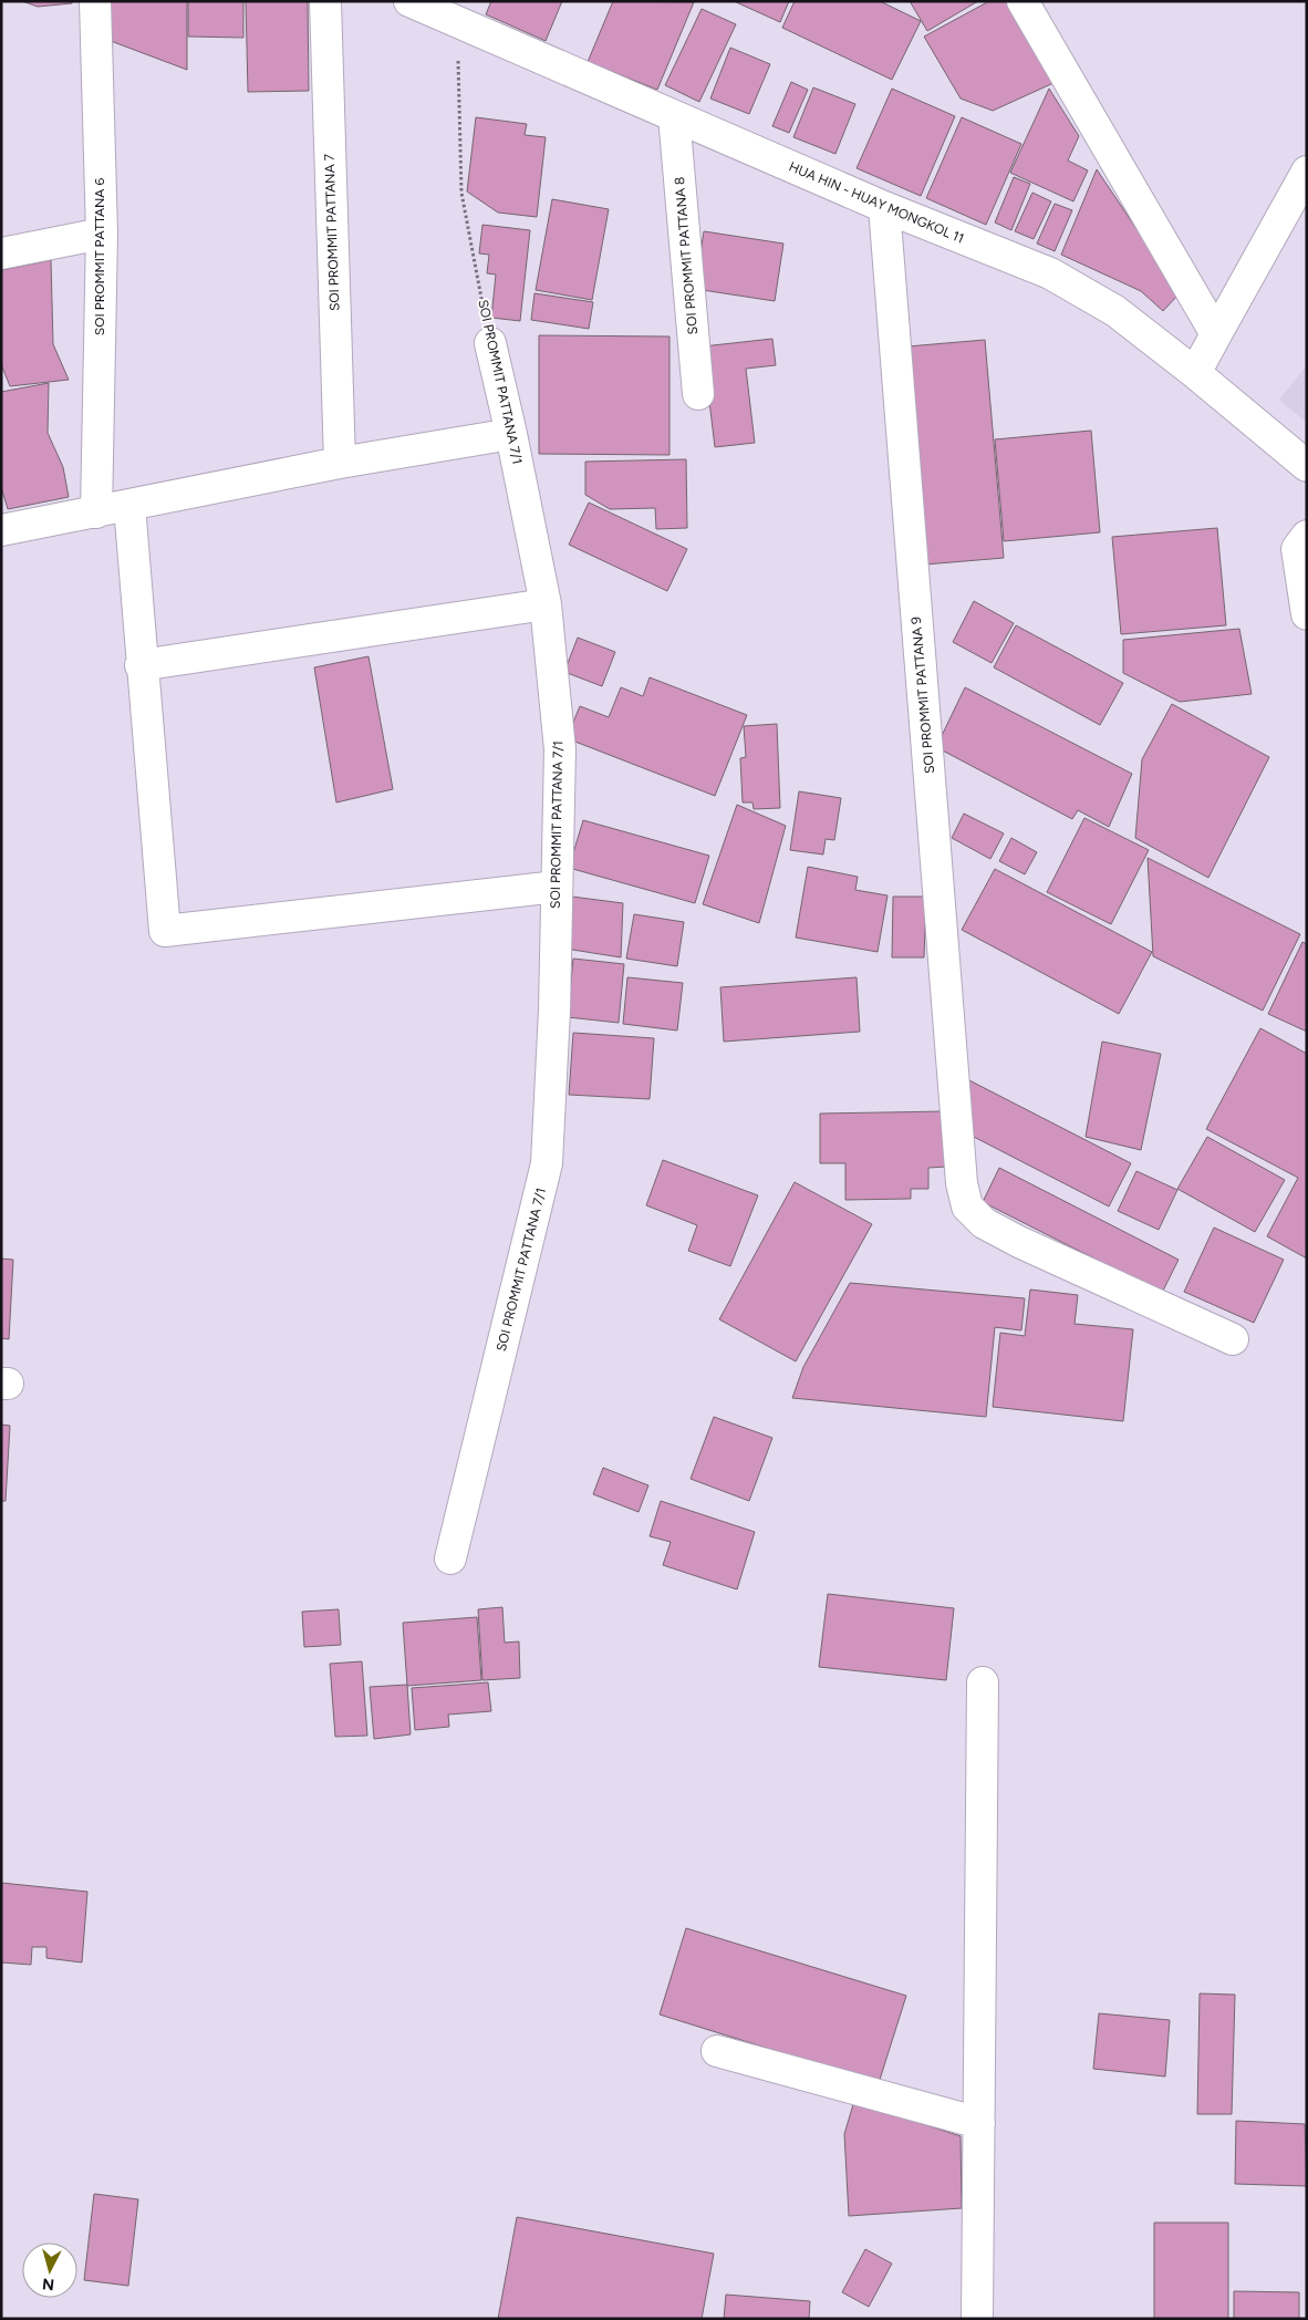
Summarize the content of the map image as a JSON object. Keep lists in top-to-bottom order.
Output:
{
  "streets": {
    "street": [
      "HUA HIN - HUAY MONGKOL 11",
      "SOI PROMMIT PATTANA 7",
      "SOI PROMMIT PATTANA 8",
      "SOI PROMMIT PATTANA 6",
      "SOI PROMMIT PATTANA 7/1",
      "SOI PROMMIT PATTANA 9"
    ]
  },
  "crossings": [
    ["HUA HIN - HUAY MONGKOL 11", "SOI PROMMIT PATTANA 8"],
    ["HUA HIN - HUAY MONGKOL 11", "SOI PROMMIT PATTANA 7/1"],
    ["HUA HIN - HUAY MONGKOL 11", "SOI PROMMIT PATTANA 9"]
  ],
  "north": "bottom"
}
